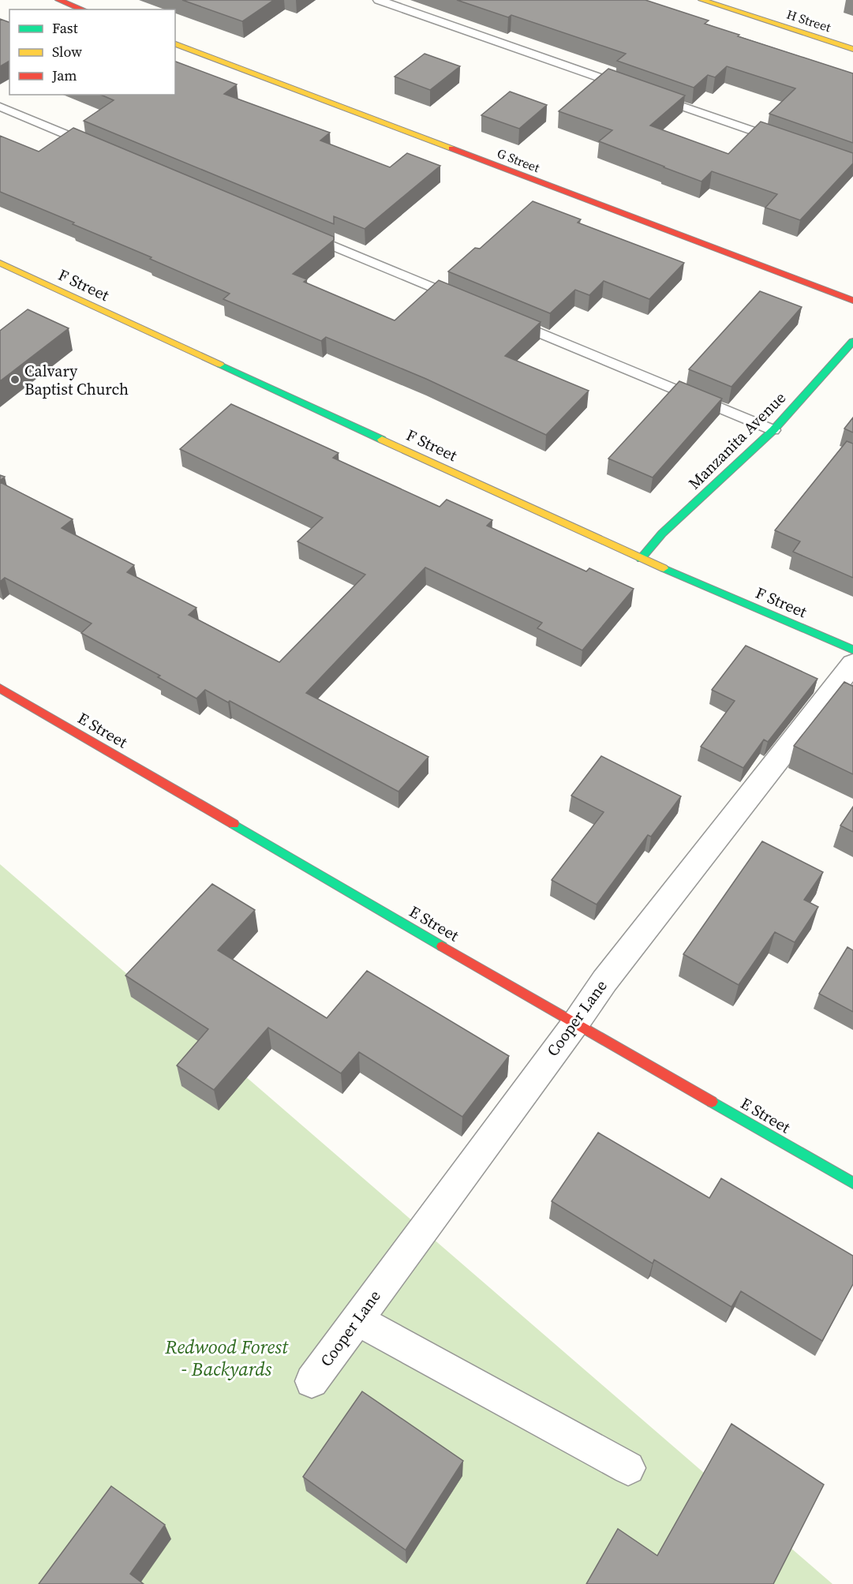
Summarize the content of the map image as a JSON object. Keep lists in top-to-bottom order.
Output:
{
  "streets": {
    "street": [
      "H Street",
      "G Street",
      "F Street",
      "Manzanita Avenue",
      "E Street",
      "Cooper Lane"
    ]
  },
  "crossings": [
    ["F Street", "Manzanita Avenue"],
    ["E Street", "Cooper Lane"]
  ],
  "parks": ["Redwood Forest - Backyards"],
  "places": ["Calvary Baptist Church"],
  "legend": ["Fast", "Slow", "Jam"]
}
